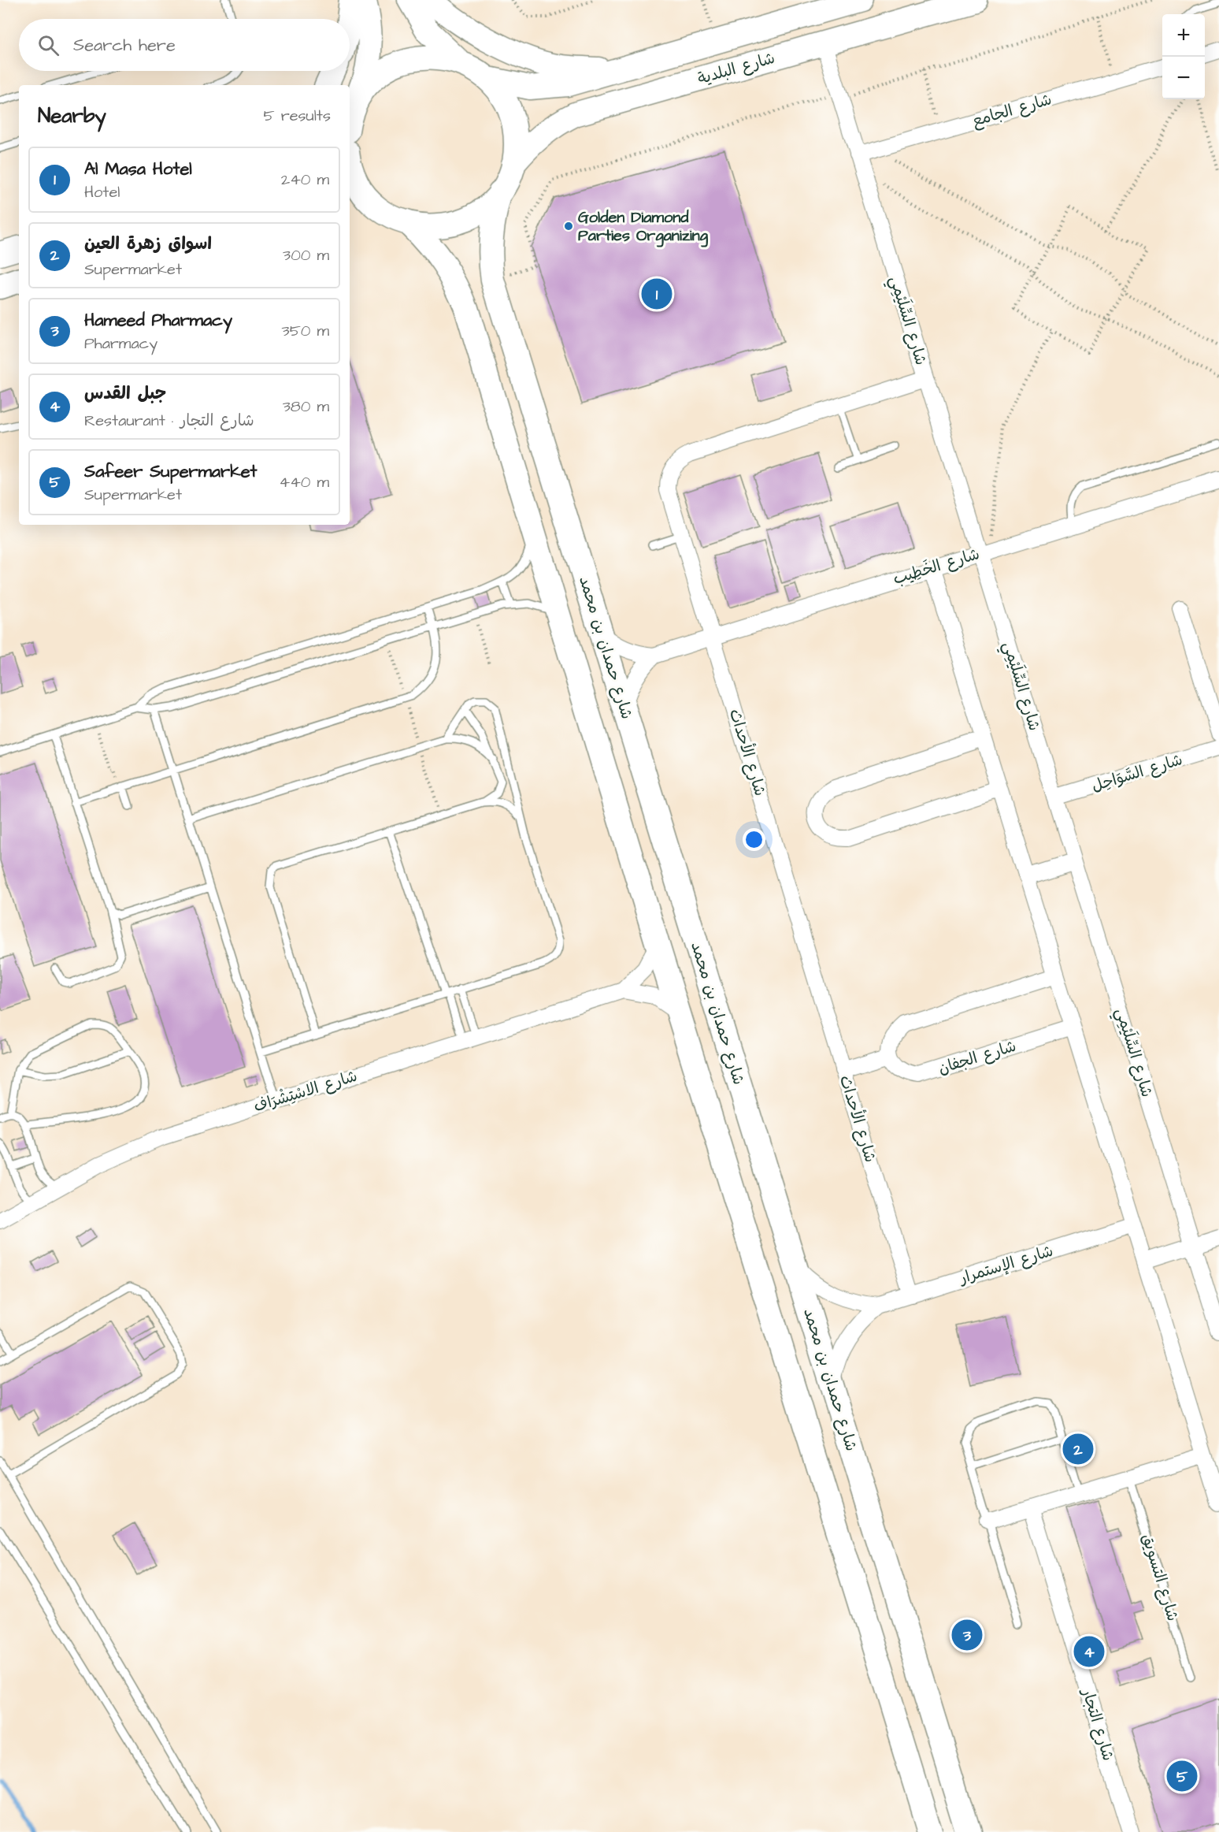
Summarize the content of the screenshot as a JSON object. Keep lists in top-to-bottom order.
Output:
{
  "streets": {
    "main road": ["شارع البلدية", "شارع حمدان بن محمد"],
    "street": [
      "شارع الجامع",
      "شارع السِّلَيْمِي",
      "شارع الخَطِيب",
      "شارع الأحداث",
      "شارع السَّوَاحِل",
      "شارع الجفان",
      "شارع الاسْتِشْرَاف",
      "شارع الإستمرار",
      "شارع التجار"
    ],
    "lane": ["شارع التسويق"]
  },
  "crossings": [
    ["شارع البلدية", "شارع السِّلَيْمِي"],
    ["شارع الجامع", "شارع السِّلَيْمِي"],
    ["شارع السِّلَيْمِي", "شارع الخَطِيب"],
    ["شارع السِّلَيْمِي", "شارع الأحداث"],
    ["شارع السِّلَيْمِي", "شارع السَّوَاحِل"],
    ["شارع الخَطِيب", "شارع حمدان بن محمد"],
    ["شارع الخَطِيب", "شارع الأحداث"],
    ["شارع حمدان بن محمد", "شارع الإستمرار"],
    ["شارع الأحداث", "شارع الإستمرار"]
  ],
  "places": ["Golden Diamond Parties Organizing"],
  "page": {
    "map_buttons": ["+", "−"],
    "search": "Search here",
    "heading": ["Nearby", "5 results"],
    "list": [
      {
        "mark": "1",
        "name": "Al Masa Hotel",
        "note": "Hotel",
        "value": "240 m"
      },
      {
        "mark": "2",
        "name": "اسواق زهرة العين",
        "note": "Supermarket",
        "value": "300 m"
      },
      {
        "mark": "3",
        "name": "Hameed Pharmacy",
        "note": "Pharmacy",
        "value": "350 m"
      },
      {
        "mark": "4",
        "name": "جبل القدس",
        "note": "Restaurant · شارع التجار",
        "value": "380 m"
      },
      {
        "mark": "5",
        "name": "Safeer Supermarket",
        "note": "Supermarket",
        "value": "440 m"
      }
    ],
    "pins": [
      "1",
      "2",
      "3",
      "4",
      "5"
    ]
  }
}
